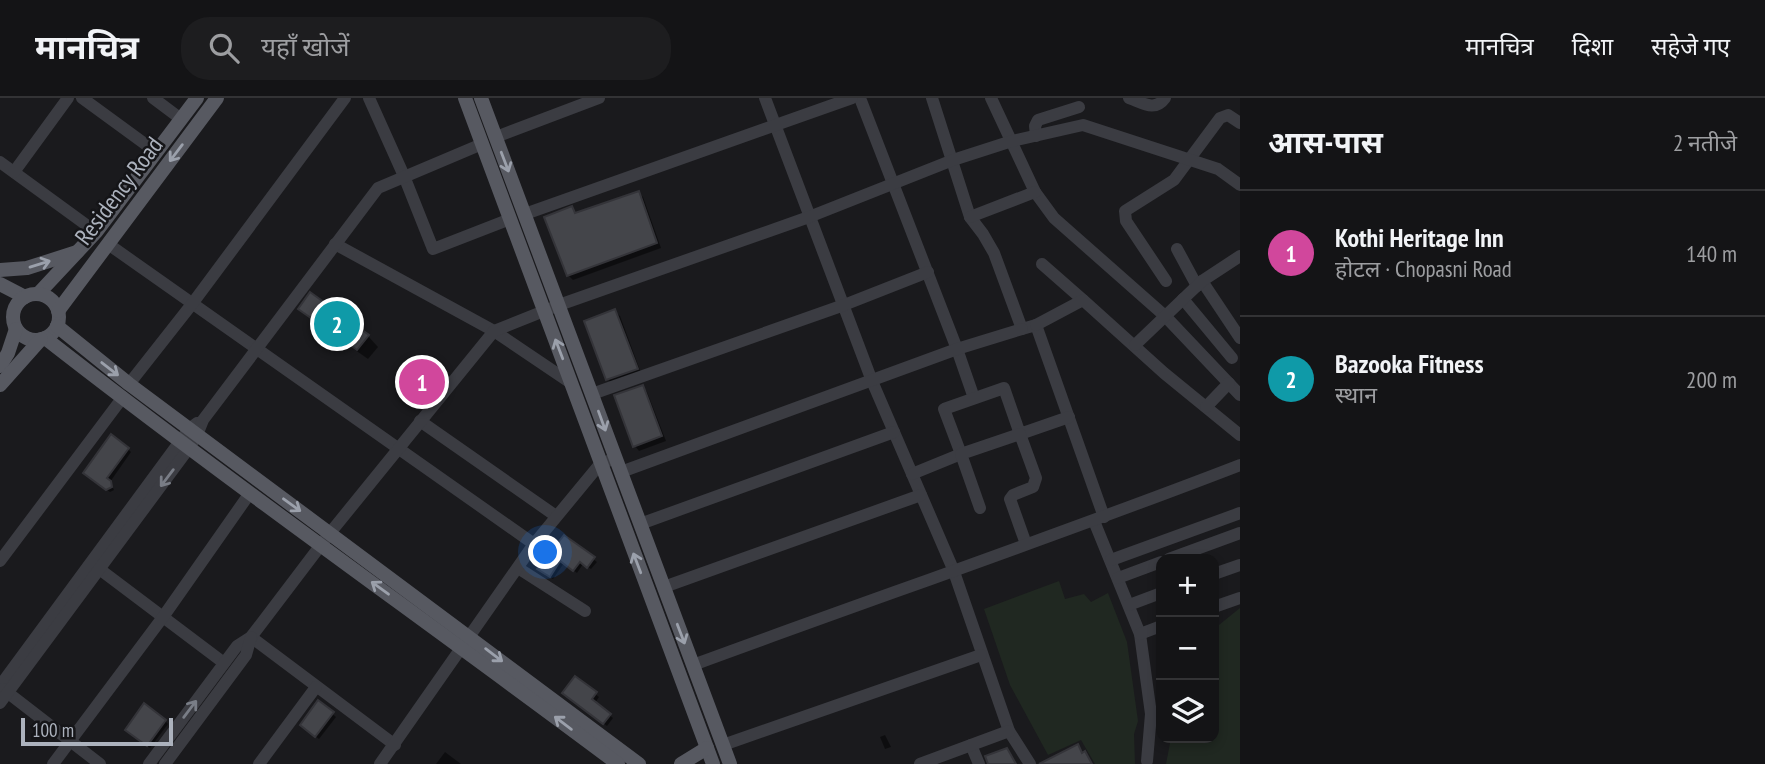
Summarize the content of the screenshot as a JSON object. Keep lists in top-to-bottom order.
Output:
{
  "streets": {
    "main road": ["Residency Road"]
  },
  "scale_bar": "100 m",
  "page": {
    "header": "मानचित्र",
    "search": "यहाँ खोजें",
    "nav": ["मानचित्र", "दिशा", "सहेजे गए"],
    "heading": ["आस-पास", "2 नतीजे"],
    "list": [
      {
        "mark": "1",
        "name": "Kothi Heritage Inn",
        "note": "होटल · Chopasni Road",
        "value": "140 m"
      },
      {
        "mark": "2",
        "name": "Bazooka Fitness",
        "note": "स्थान",
        "value": "200 m"
      }
    ],
    "pins": ["2", "1"],
    "map_buttons": ["+", "−"],
    "scale": "100 m"
  }
}
